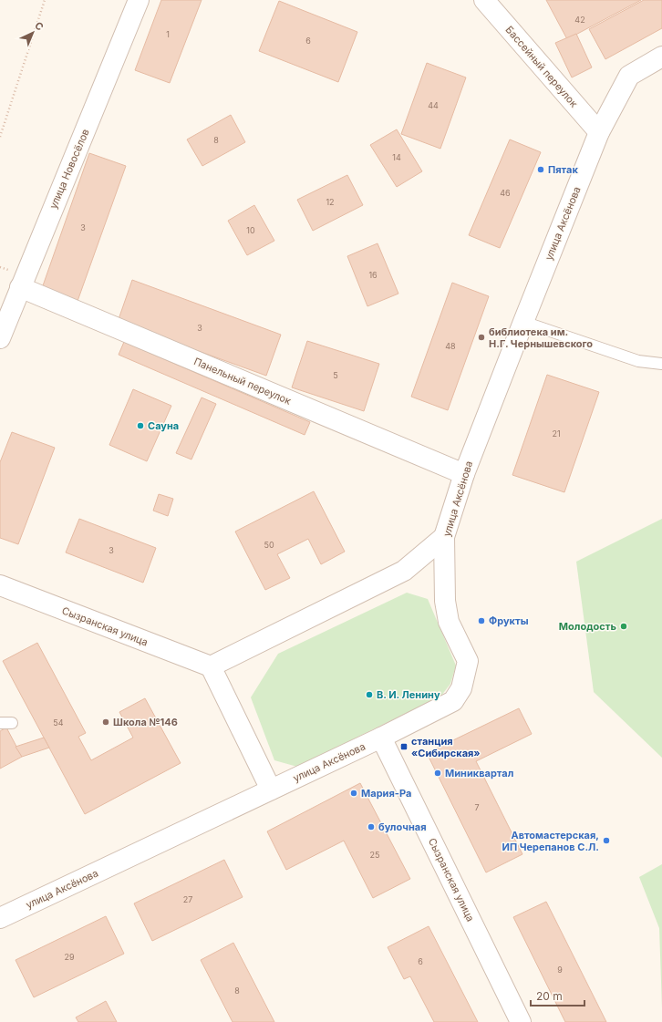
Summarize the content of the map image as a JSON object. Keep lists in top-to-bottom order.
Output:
{
  "streets": {
    "street": [
      "Бассейный переулок",
      "улица Новосёлов",
      "улица Аксёнова",
      "Панельный переулок",
      "Сызранская улица"
    ]
  },
  "crossings": [
    ["Бассейный переулок", "улица Аксёнова"],
    ["улица Новосёлов", "Панельный переулок"],
    ["улица Аксёнова", "Панельный переулок"],
    ["улица Аксёнова", "Сызранская улица"]
  ],
  "places": {
    "other": [
      "Пятак",
      "библиотека им. Н.Г. Чернышевского",
      "Сауна",
      "Фрукты",
      "Молодость",
      "В. И. Ленину",
      "Школа №146",
      "Миниквартал",
      "Мария-Ра",
      "булочная",
      "Автомастерская, ИП Черепанов С.Л."
    ],
    "transit": ["станция «Сибирская»"]
  },
  "house_numbers": [
    "42",
    "1",
    "6",
    "44",
    "8",
    "14",
    "46",
    "12",
    "3",
    "10",
    "16",
    "3",
    "48",
    "5",
    "21",
    "50",
    "3",
    "54",
    "7",
    "25",
    "27",
    "29",
    "6",
    "9",
    "8"
  ],
  "scale_bar": "20 m",
  "north": "top right"
}
